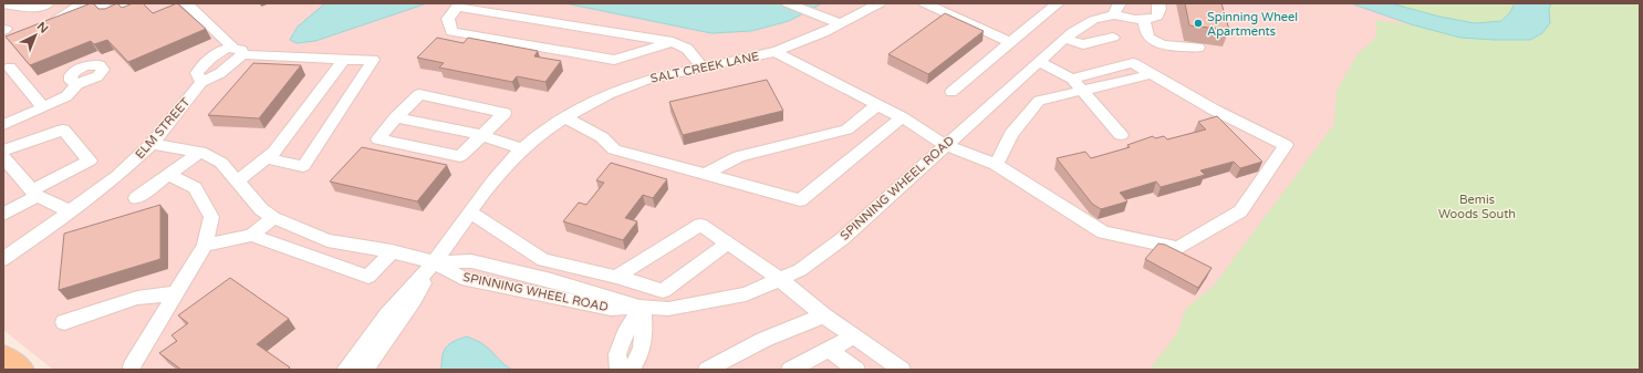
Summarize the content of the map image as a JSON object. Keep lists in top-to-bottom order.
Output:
{
  "streets": {
    "street": ["SALT CREEK LANE", "ELM STREET", "SPINNING WHEEL ROAD"]
  },
  "crossings": [
    ["SALT CREEK LANE", "SPINNING WHEEL ROAD"],
    ["ELM STREET", "SPINNING WHEEL ROAD"]
  ],
  "parks": ["Bemis Woods South"],
  "places": ["Spinning Wheel Apartments"],
  "north": "top right"
}
